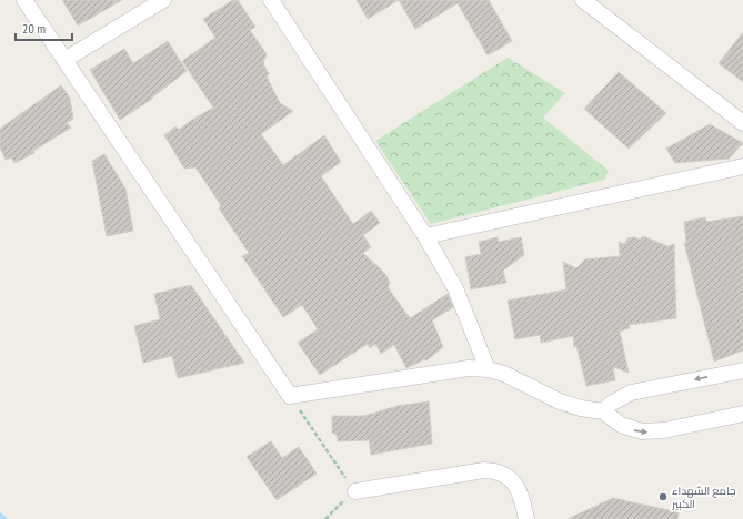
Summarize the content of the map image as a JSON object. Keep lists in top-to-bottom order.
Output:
{
  "places": ["جامع الشهداء الكبير"],
  "scale_bar": "20 m"
}
